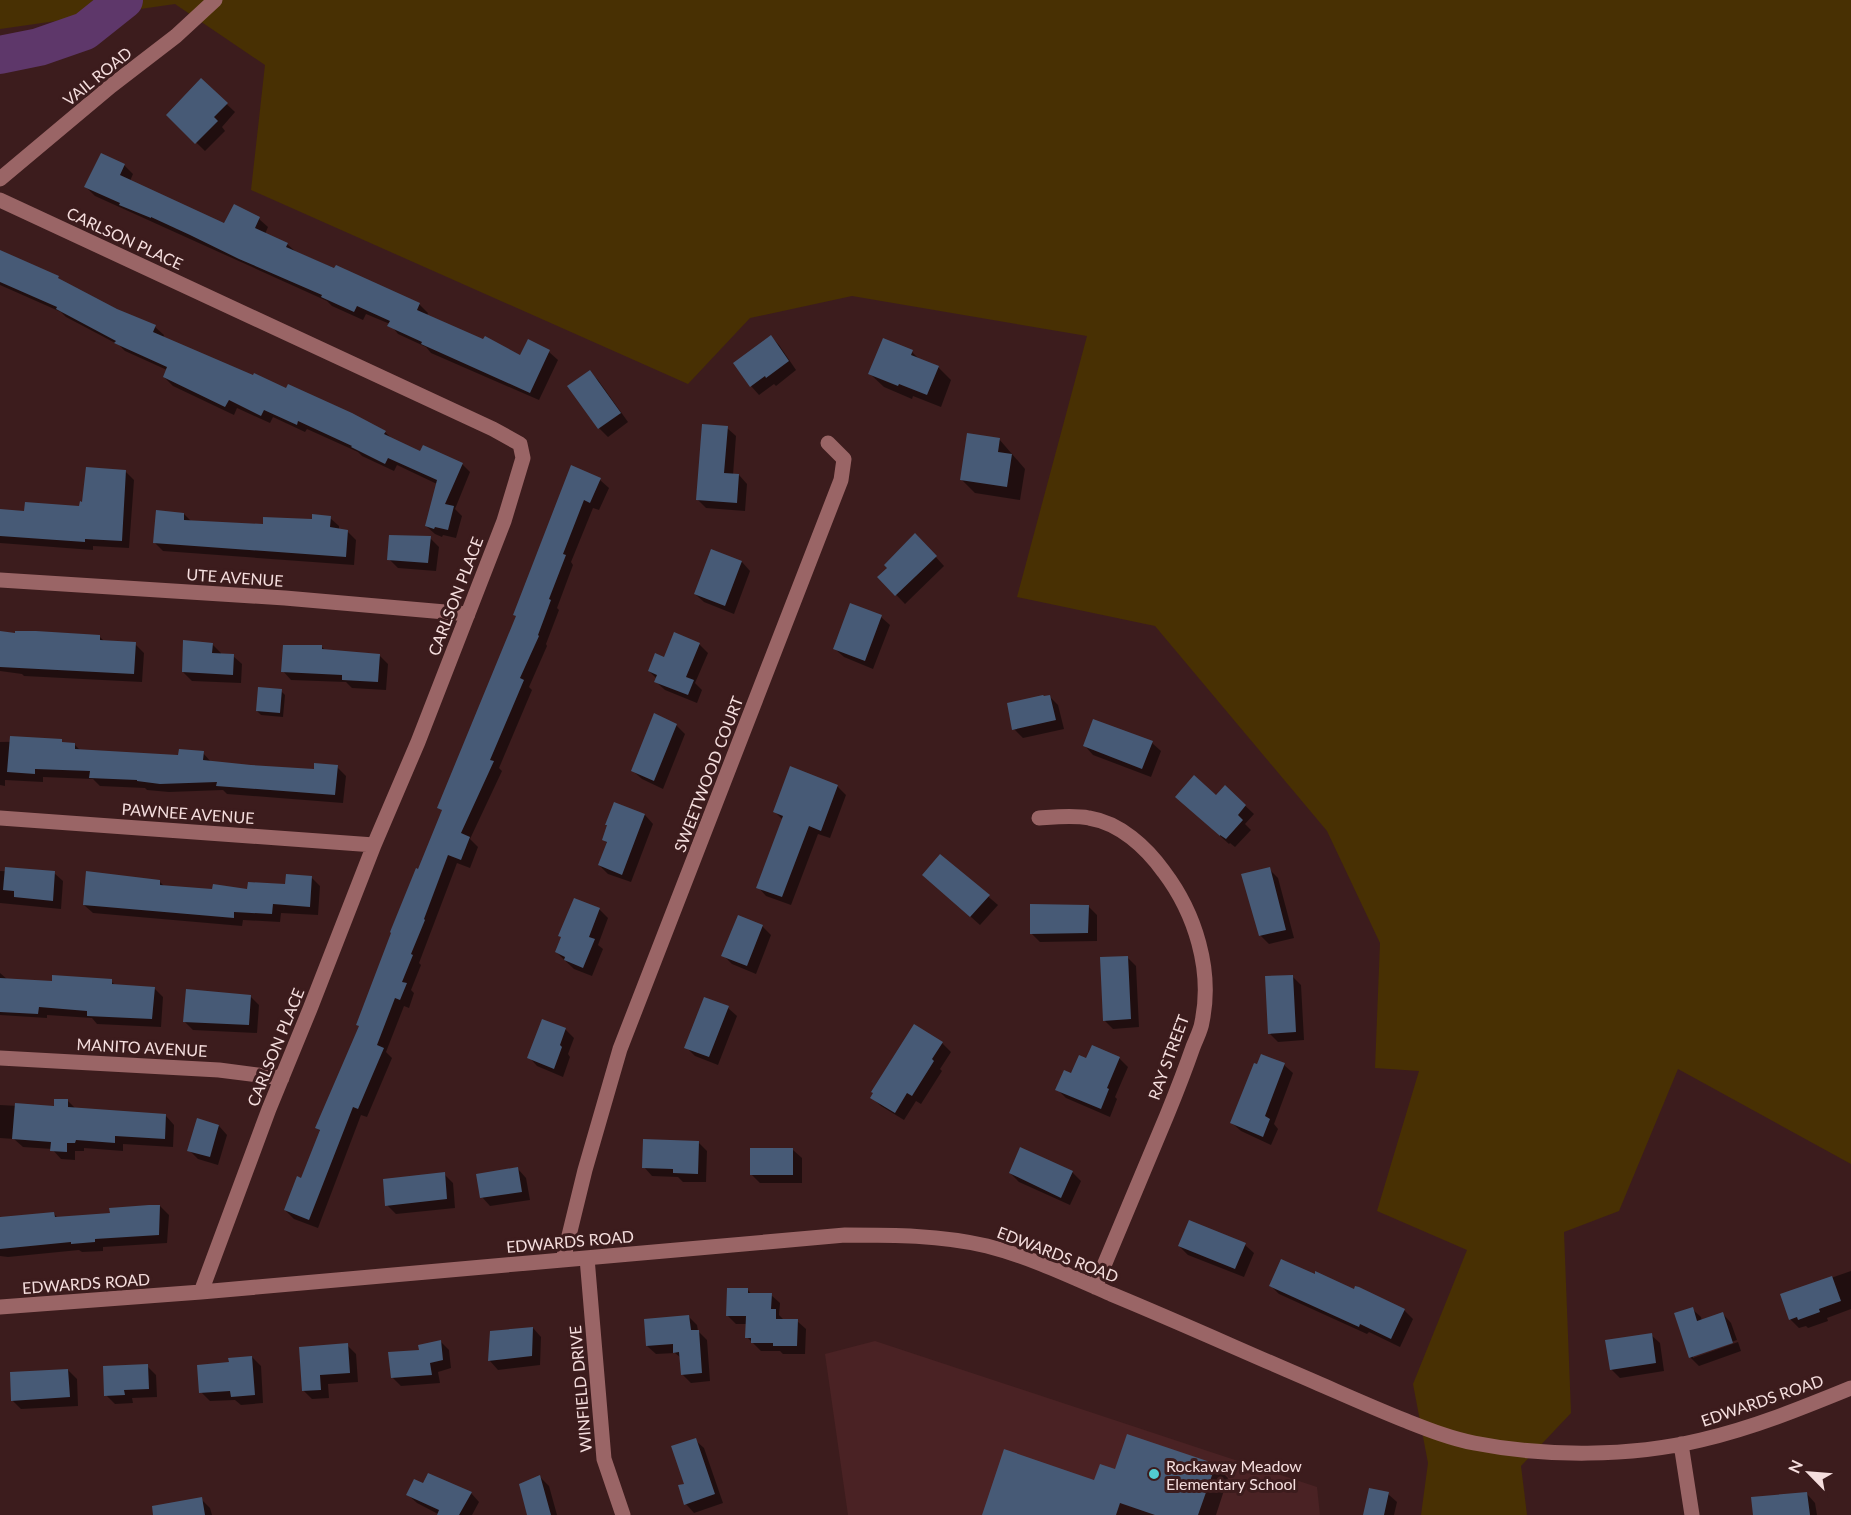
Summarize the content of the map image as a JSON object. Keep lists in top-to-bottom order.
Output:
{
  "streets": {
    "street": [
      "VAIL ROAD",
      "CARLSON PLACE",
      "UTE AVENUE",
      "SWEETWOOD COURT",
      "PAWNEE AVENUE",
      "MANITO AVENUE",
      "RAY STREET",
      "EDWARDS ROAD",
      "WINFIELD DRIVE"
    ]
  },
  "crossings": [
    ["CARLSON PLACE", "UTE AVENUE"],
    ["CARLSON PLACE", "PAWNEE AVENUE"],
    ["CARLSON PLACE", "MANITO AVENUE"],
    ["CARLSON PLACE", "EDWARDS ROAD"],
    ["SWEETWOOD COURT", "EDWARDS ROAD"],
    ["RAY STREET", "EDWARDS ROAD"],
    ["EDWARDS ROAD", "WINFIELD DRIVE"]
  ],
  "places": ["Rockaway Meadow Elementary School"],
  "north": "top left"
}
